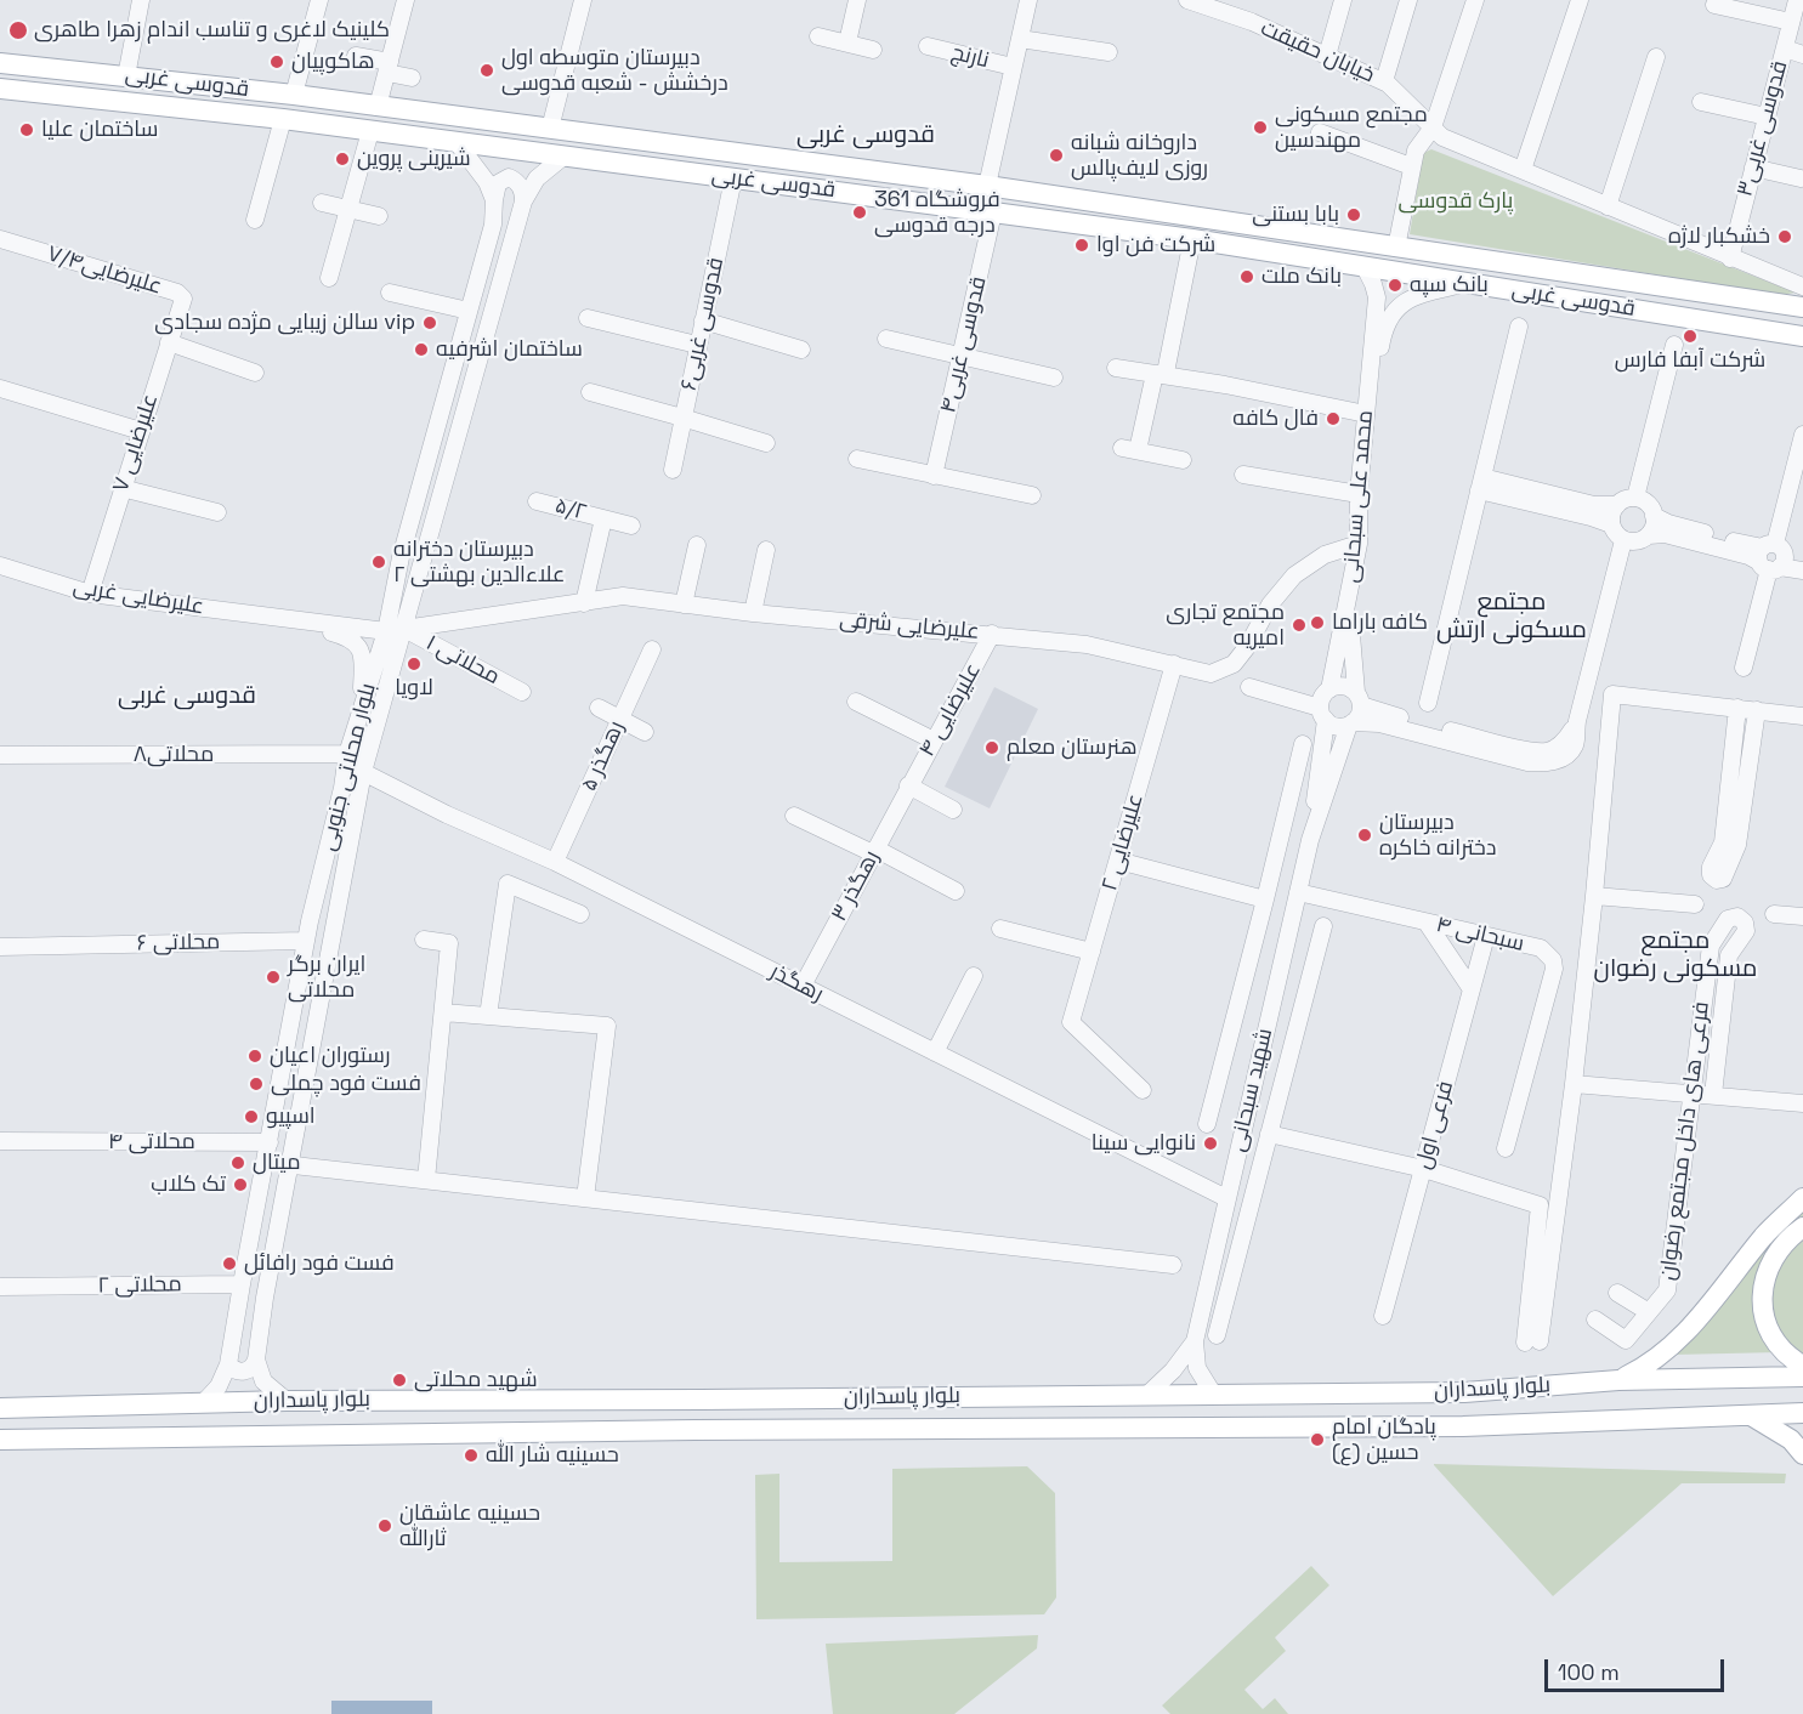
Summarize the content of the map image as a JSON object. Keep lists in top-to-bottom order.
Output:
{
  "streets": {
    "main road": ["قدوسی غربی", "بلوار پاسداران"],
    "street": [
      "خیابان حقیقت",
      "نارنج",
      "قدوسی غربی۳",
      "علیرضایی۷/۴",
      "قدوسی غربی۶",
      "قدوسی غربی۴",
      "۷ علیرضایی",
      "محمد علی سبحانی",
      "۵/۲",
      "علیرضایی غربی",
      "علیرضایی شرقی",
      "۱ محلاتی",
      "۴ علیرضایی",
      "محلاتی۸",
      "۵ رهگذر",
      "بلوار محلاتی جنوبی",
      "۲ علیرضایی",
      "۳ رهگذر",
      "سبحانی ۴",
      "۶ محلاتی",
      "رهگذر",
      "شهید سبحانی",
      "فرعی اول",
      "فرعی های داخل مجتمع رضوان",
      "۴ محلاتی",
      "۲ محلاتی"
    ]
  },
  "crossings": [
    ["خیابان حقیقت", "قدوسی غربی۳"],
    ["قدوسی غربی", "قدوسی غربی۶"],
    ["قدوسی غربی", "قدوسی غربی۴"],
    ["قدوسی غربی", "محمد علی سبحانی"],
    ["قدوسی غربی", "بلوار محلاتی جنوبی"],
    ["علیرضایی۷/۴", "۷ علیرضایی"],
    ["۷ علیرضایی", "علیرضایی غربی"],
    ["محمد علی سبحانی", "علیرضایی شرقی"],
    ["محمد علی سبحانی", "شهید سبحانی"],
    ["علیرضایی غربی", "علیرضایی شرقی"],
    ["علیرضایی غربی", "۱ محلاتی"],
    ["علیرضایی غربی", "بلوار محلاتی جنوبی"],
    ["علیرضایی شرقی", "۱ محلاتی"],
    ["علیرضایی شرقی", "۴ علیرضایی"],
    ["علیرضایی شرقی", "بلوار محلاتی جنوبی"],
    ["علیرضایی شرقی", "۲ علیرضایی"],
    ["۱ محلاتی", "بلوار محلاتی جنوبی"],
    ["۴ علیرضایی", "۳ رهگذر"],
    ["محلاتی۸", "بلوار محلاتی جنوبی"],
    ["۵ رهگذر", "رهگذر"],
    ["بلوار محلاتی جنوبی", "۶ محلاتی"],
    ["بلوار محلاتی جنوبی", "رهگذر"],
    ["بلوار محلاتی جنوبی", "۴ محلاتی"],
    ["بلوار محلاتی جنوبی", "۲ محلاتی"],
    ["بلوار محلاتی جنوبی", "بلوار پاسداران"],
    ["۳ رهگذر", "رهگذر"],
    ["سبحانی ۴", "شهید سبحانی"],
    ["سبحانی ۴", "فرعی اول"],
    ["رهگذر", "شهید سبحانی"]
  ],
  "districts": [
    "قدوسی غربی",
    "مجتمع مسکونی ارتش",
    "قدوسی غربی",
    "مجتمع مسکونی رضوان"
  ],
  "parks": ["پارک قدوسی"],
  "places": [
    "کلینیک لاغری و تناسب اندام زهرا طاهری",
    "هاکوپیان",
    "دبیرستان متوسطه اول درخشش - شعبه قدوسی",
    "مجتمع مسکونی مهندسین",
    "ساختمان علیا",
    "داروخانه شبانه روزی لایف‌پالس",
    "شیرینی پروین",
    "فروشگاه 361 درجه قدوسی",
    "بابا بستنی",
    "خشکبار لاژه",
    "شرکت فن اوا",
    "بانک ملت",
    "بانک سپه",
    "سالن زیبایی مژده سجادی vip",
    "شرکت آبفا فارس",
    "ساختمان اشرفیه",
    "فال کافه",
    "دبیرستان دخترانه علاءالدین بهشتی ۲",
    "کافه باراما",
    "مجتمع تجاری امیریه",
    "لاویا",
    "هنرستان معلم",
    "دبیرستان دخترانه خاکره",
    "ایران برگر محلاتی",
    "رستوران اعیان",
    "فست فود چملی",
    "اسپیو",
    "نانوایی سینا",
    "میتال",
    "تک کلاب",
    "فست فود رافائل",
    "شهید محلاتی",
    "پادگان امام حسین (ع)",
    "حسینیه شار الله",
    "حسینیه عاشقان ثارالله"
  ],
  "scale_bar": "100 m"
}
